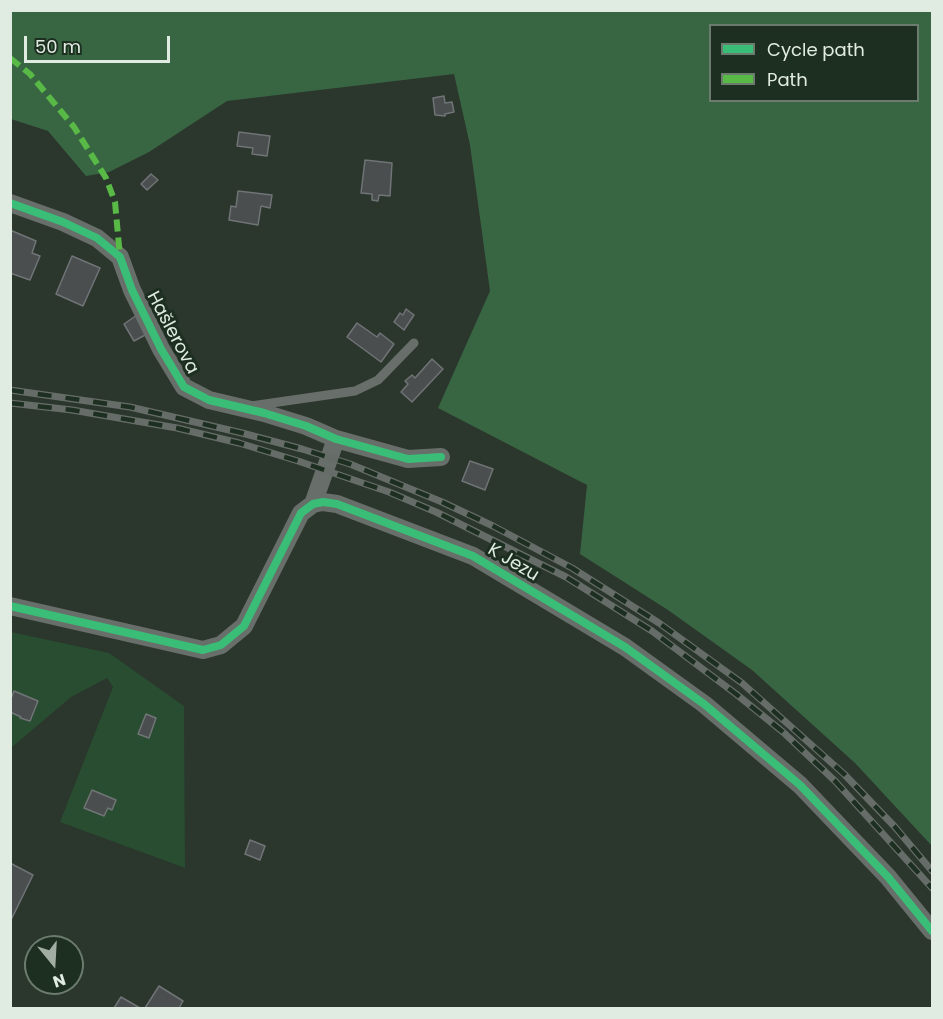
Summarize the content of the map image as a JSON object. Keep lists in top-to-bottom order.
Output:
{
  "streets": {
    "street": ["Hašlerova", "K Jezu"]
  },
  "legend": ["Cycle path", "Path"],
  "scale_bar": "50 m",
  "north": "bottom"
}
